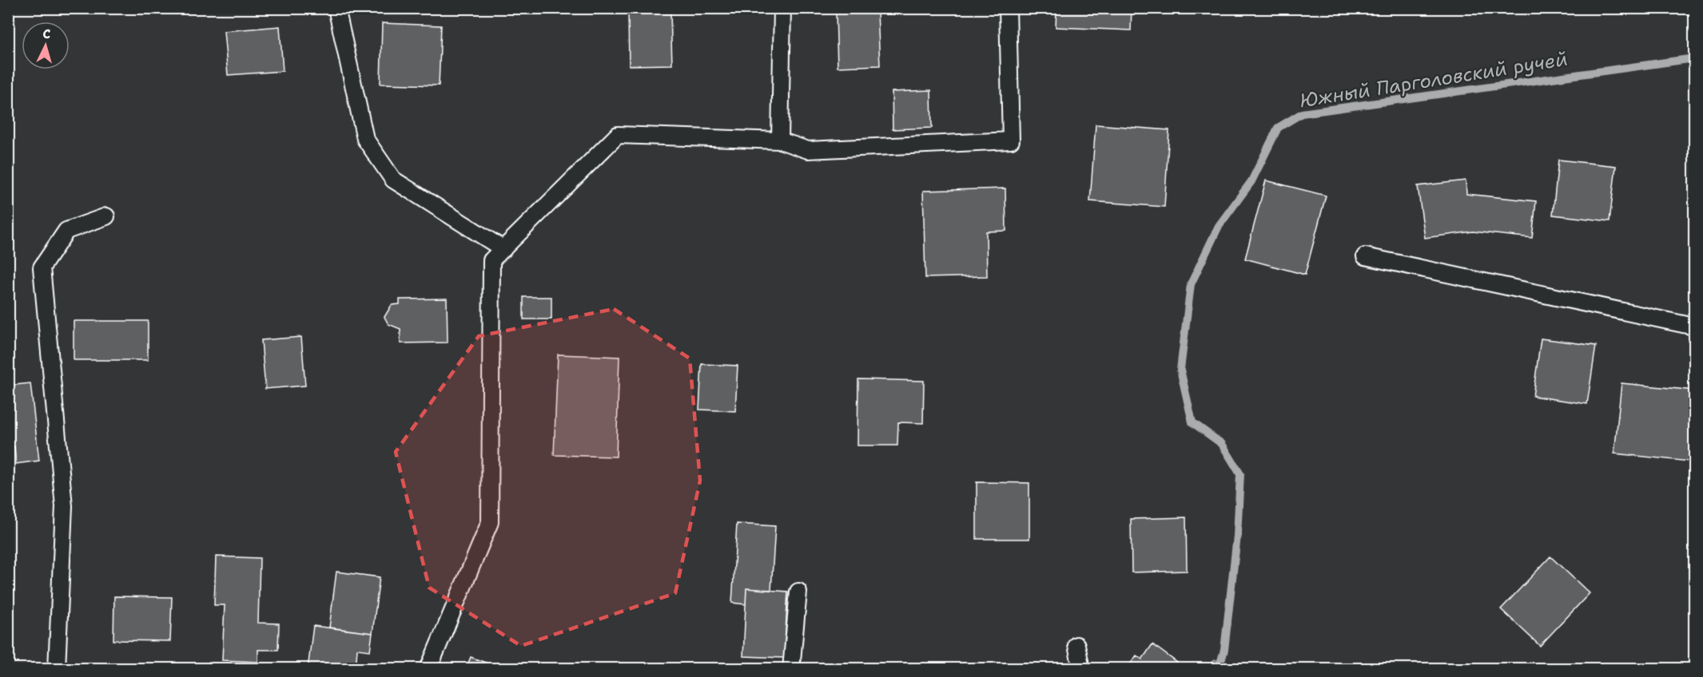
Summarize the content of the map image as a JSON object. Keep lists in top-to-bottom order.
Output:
{
  "water": ["Южный Парголовский ручей"],
  "north": "top"
}
